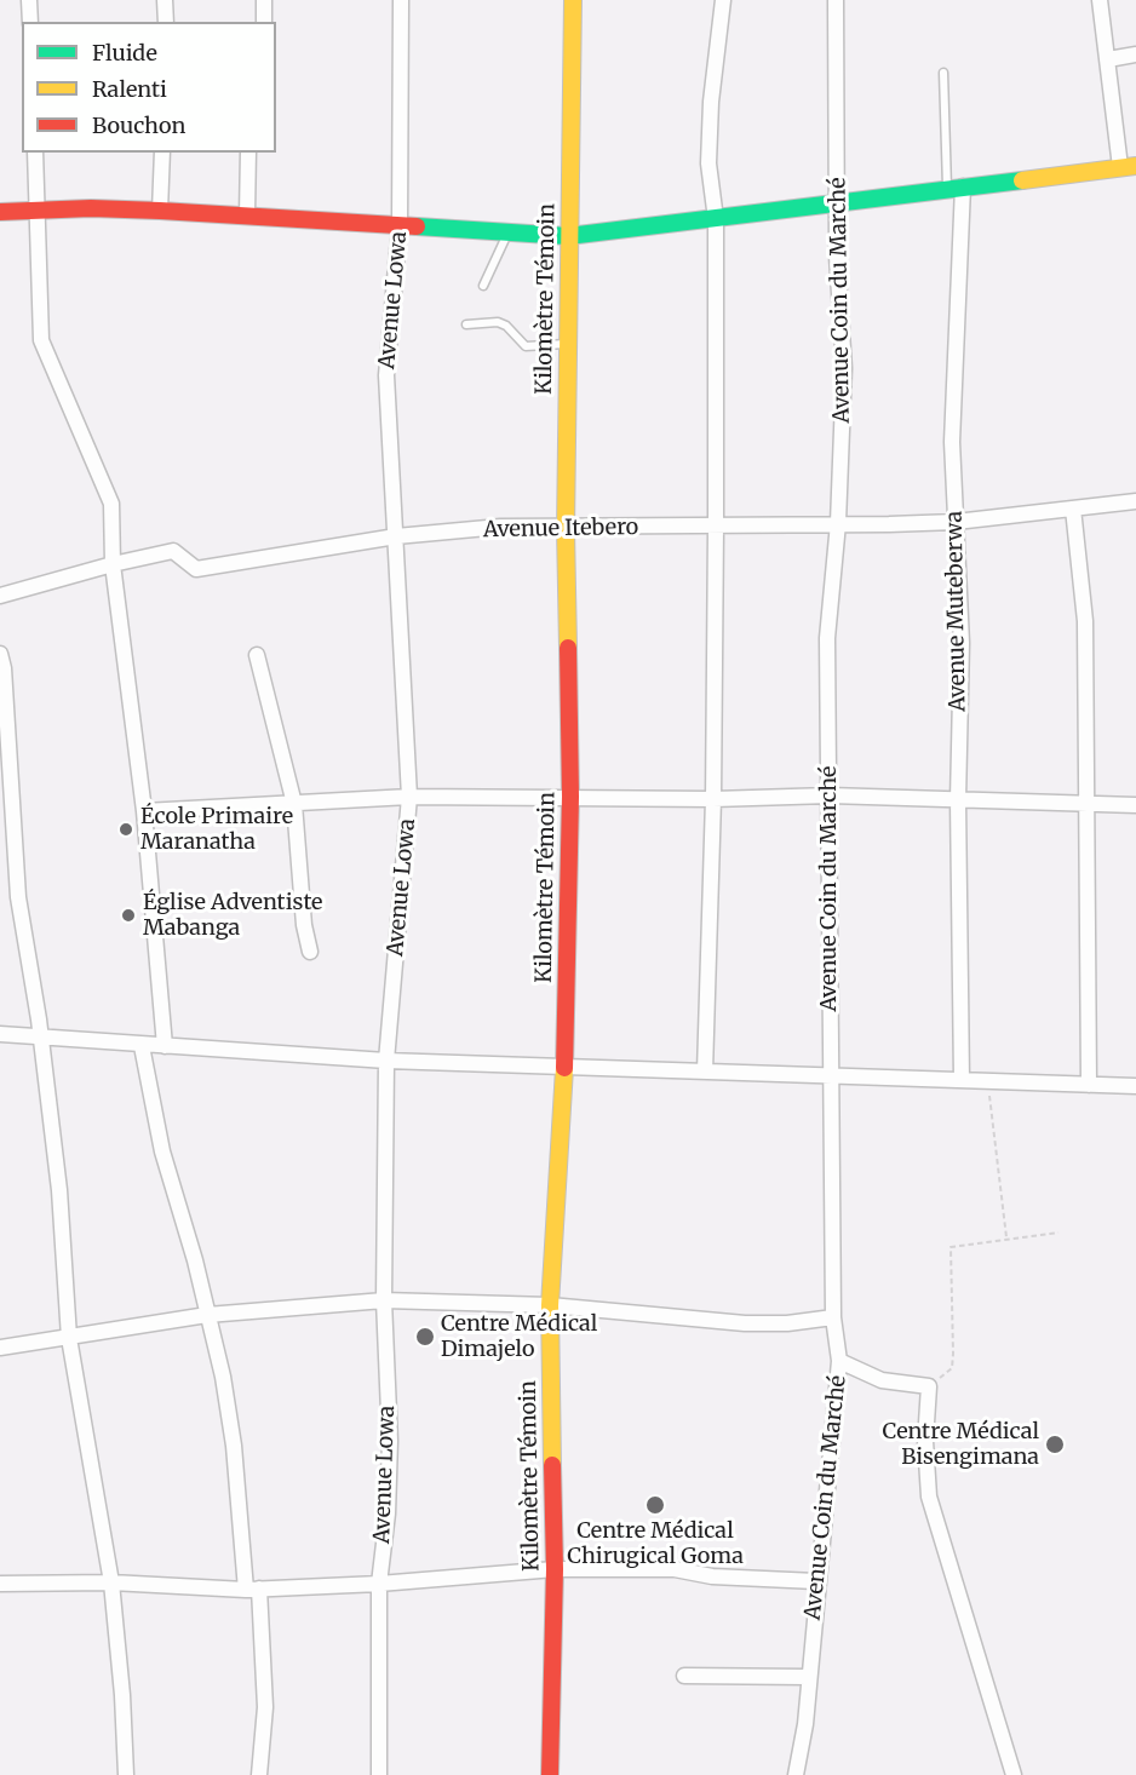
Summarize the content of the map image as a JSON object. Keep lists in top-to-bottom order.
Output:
{
  "streets": {
    "main road": ["Kilomètre Témoin"],
    "street": [
      "Avenue Lowa",
      "Avenue Coin du Marché",
      "Avenue Itebero",
      "Avenue Muteberwa"
    ]
  },
  "crossings": [
    ["Kilomètre Témoin", "Avenue Itebero"],
    ["Avenue Lowa", "Avenue Itebero"],
    ["Avenue Coin du Marché", "Avenue Itebero"],
    ["Avenue Itebero", "Avenue Muteberwa"]
  ],
  "places": [
    "École Primaire Maranatha",
    "Église Adventiste Mabanga",
    "Centre Médical Dimajelo",
    "Centre Médical Bisengimana",
    "Centre Médical Chirugical Goma"
  ],
  "legend": ["Fluide", "Ralenti", "Bouchon"]
}
